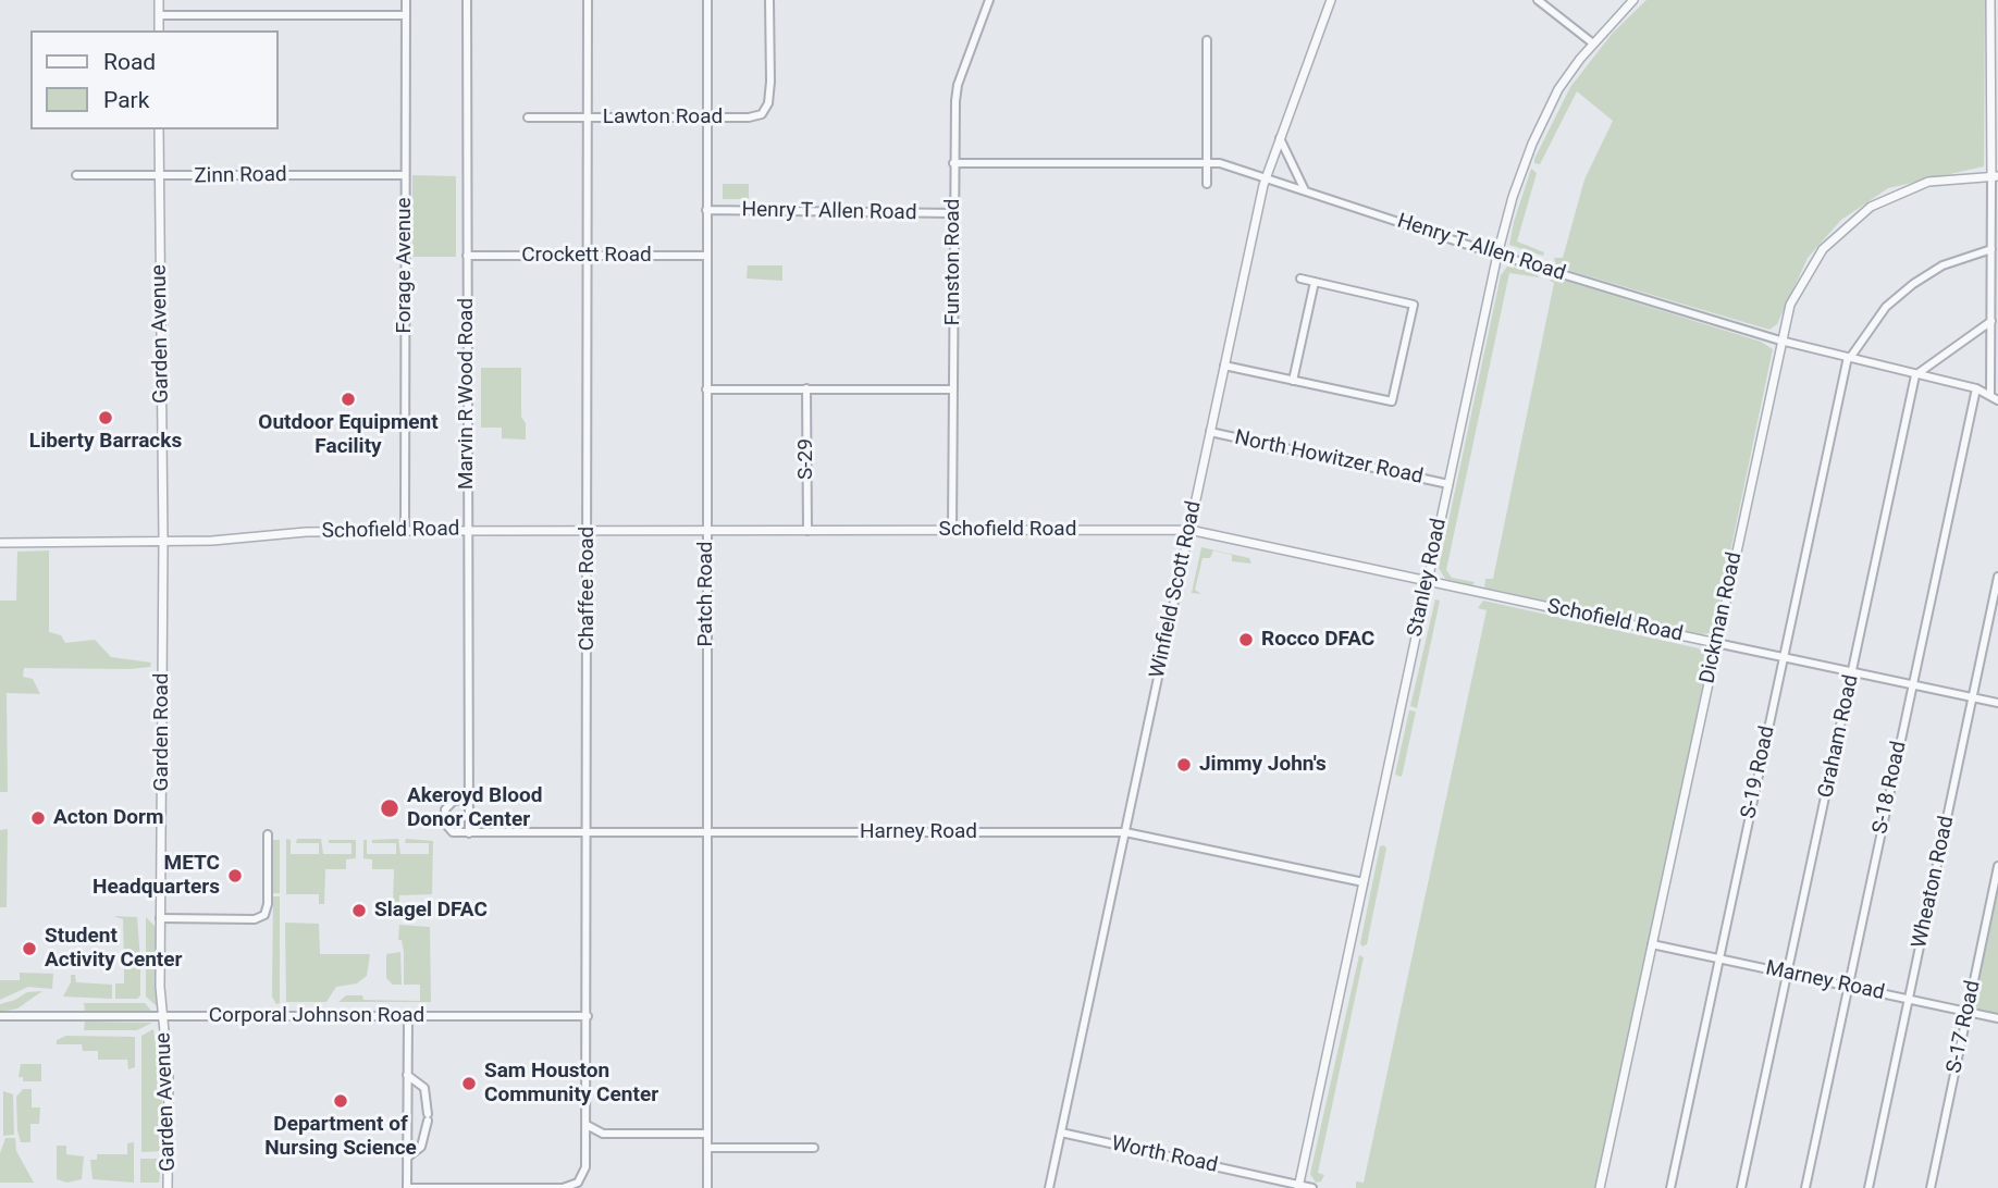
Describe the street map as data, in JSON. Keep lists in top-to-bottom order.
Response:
{
  "streets": {
    "street": [
      "Lawton Road",
      "Zinn Road",
      "Henry T Allen Road",
      "Crockett Road",
      "Funston Road",
      "Forage Avenue",
      "Garden Avenue",
      "Marvin R Wood Road",
      "North Howitzer Road",
      "S-29",
      "Schofield Road",
      "Stanley Road",
      "Chaffee Road",
      "Winfield Scott Road",
      "Patch Road",
      "Dickman Road",
      "Garden Road",
      "Graham Road",
      "S-19 Road",
      "S-18 Road",
      "Harney Road",
      "Wheaton Road",
      "Marney Road",
      "Corporal Johnson Road",
      "S-17 Road",
      "Worth Road"
    ]
  },
  "crossings": [
    ["Lawton Road", "Chaffee Road"],
    ["Lawton Road", "Patch Road"],
    ["Zinn Road", "Forage Avenue"],
    ["Zinn Road", "Garden Avenue"],
    ["Henry T Allen Road", "Funston Road"],
    ["Henry T Allen Road", "Stanley Road"],
    ["Henry T Allen Road", "Winfield Scott Road"],
    ["Henry T Allen Road", "Patch Road"],
    ["Henry T Allen Road", "Dickman Road"],
    ["Henry T Allen Road", "Graham Road"],
    ["Henry T Allen Road", "S-19 Road"],
    ["Henry T Allen Road", "S-18 Road"],
    ["Crockett Road", "Marvin R Wood Road"],
    ["Crockett Road", "Chaffee Road"],
    ["Crockett Road", "Patch Road"],
    ["Funston Road", "Schofield Road"],
    ["Forage Avenue", "Schofield Road"],
    ["Garden Avenue", "Schofield Road"],
    ["Garden Avenue", "Garden Road"],
    ["Garden Avenue", "Corporal Johnson Road"],
    ["Marvin R Wood Road", "Schofield Road"],
    ["Marvin R Wood Road", "Harney Road"],
    ["North Howitzer Road", "Stanley Road"],
    ["North Howitzer Road", "Winfield Scott Road"],
    ["S-29", "Schofield Road"],
    ["Schofield Road", "Stanley Road"],
    ["Schofield Road", "Chaffee Road"],
    ["Schofield Road", "Winfield Scott Road"],
    ["Schofield Road", "Patch Road"],
    ["Schofield Road", "Dickman Road"],
    ["Schofield Road", "Garden Road"],
    ["Schofield Road", "Graham Road"],
    ["Schofield Road", "S-19 Road"],
    ["Schofield Road", "S-18 Road"],
    ["Schofield Road", "Wheaton Road"],
    ["Stanley Road", "Harney Road"],
    ["Stanley Road", "Worth Road"],
    ["Chaffee Road", "Harney Road"],
    ["Chaffee Road", "Corporal Johnson Road"],
    ["Winfield Scott Road", "Harney Road"],
    ["Winfield Scott Road", "Worth Road"],
    ["Patch Road", "Harney Road"],
    ["Dickman Road", "Marney Road"],
    ["Garden Road", "Corporal Johnson Road"],
    ["Graham Road", "Marney Road"],
    ["S-19 Road", "Marney Road"],
    ["S-18 Road", "Marney Road"],
    ["Wheaton Road", "Marney Road"],
    ["Marney Road", "S-17 Road"]
  ],
  "places": [
    "Outdoor Equipment Facility",
    "Liberty Barracks",
    "Rocco DFAC",
    "Jimmy John's",
    "Akeroyd Blood Donor Center",
    "Acton Dorm",
    "METC Headquarters",
    "Slagel DFAC",
    "Student Activity Center",
    "Sam Houston Community Center",
    "Department of Nursing Science"
  ],
  "legend": ["Road", "Park"]
}
